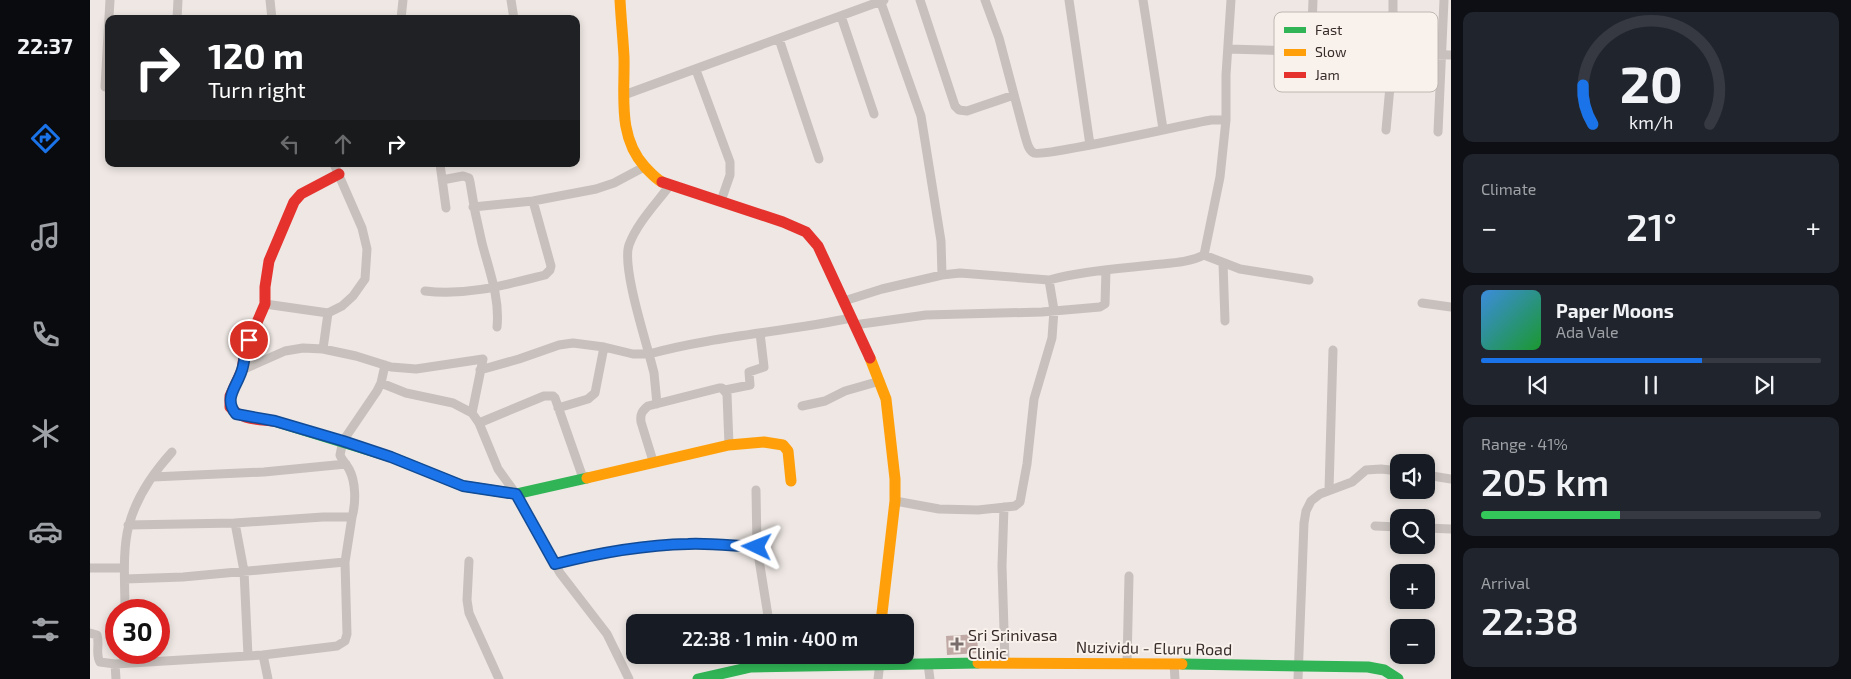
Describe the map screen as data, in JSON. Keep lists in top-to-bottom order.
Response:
{
  "streets": {
    "street": ["Nuzividu - Eluru Road"]
  },
  "places": {
    "health": ["Sri Srinivasa Clinic"]
  },
  "legend": ["Fast", "Slow", "Jam"],
  "page": {
    "tabs": "22:37",
    "turn": ["120 m", "Turn right"],
    "tile": [
      "Climate",
      ["Range · 41%", "205 km"],
      ["Arrival", "22:38"]
    ],
    "heat": ["−", "21°", "+"],
    "song": ["Paper Moons", "Ada Vale"],
    "map_buttons": ["+", "−"],
    "limit": "30",
    "trip": "22:38 · 1 min · 400 m",
    "gauge": ["20", "km/h"]
  }
}
